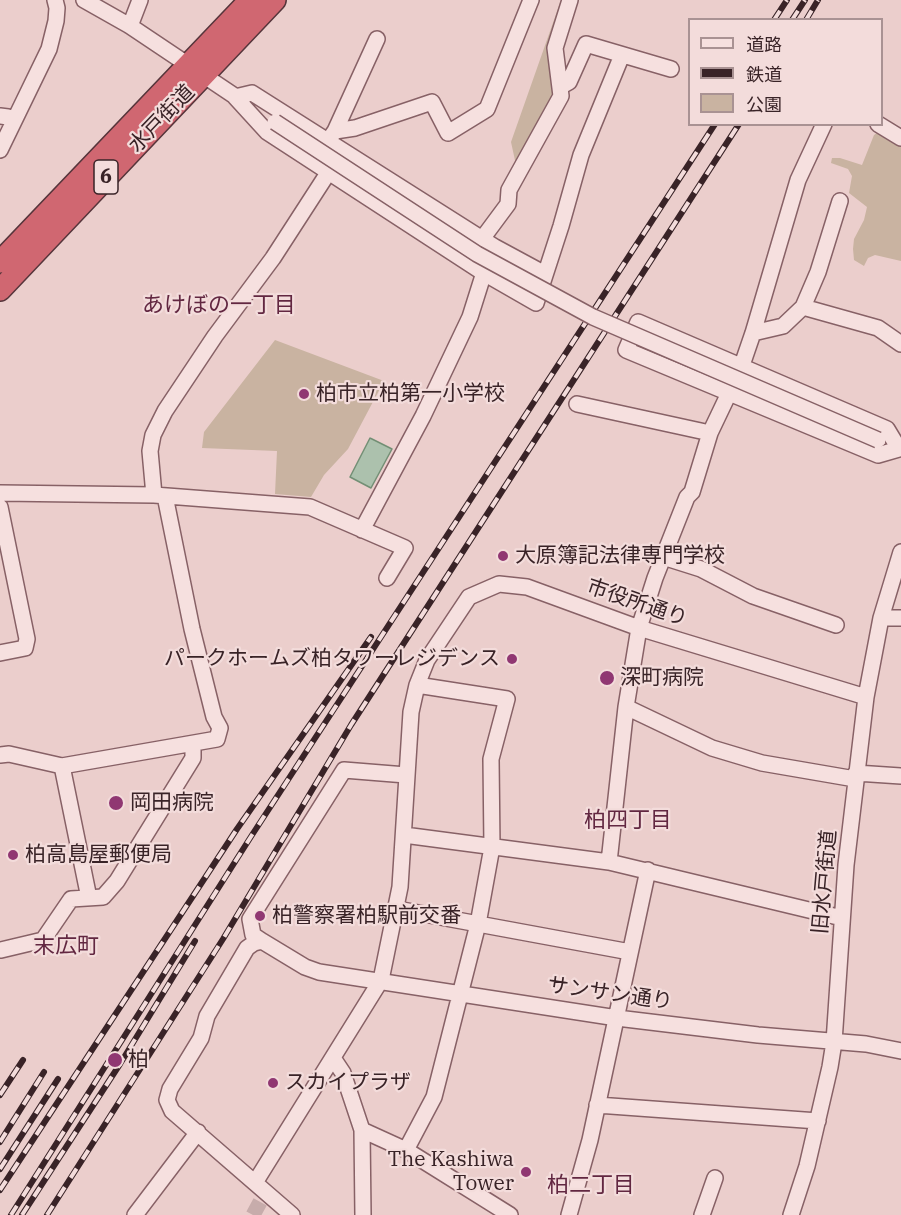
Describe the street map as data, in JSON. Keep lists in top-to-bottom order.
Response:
{
  "streets": {
    "highway": ["水戸街道", "6"],
    "street": ["市役所通り", "旧水戸街道", "サンサン通り"]
  },
  "crossings": [
    ["市役所通り", "旧水戸街道"],
    ["市役所通り", "サンサン通り"],
    ["旧水戸街道", "サンサン通り"]
  ],
  "districts": [
    "あけぼの一丁目",
    "柏四丁目",
    "末広町",
    "柏二丁目"
  ],
  "places": [
    "柏市立柏第一小学校",
    "大原簿記法律専門学校",
    "パークホームズ柏タワーレジデンス",
    "深町病院",
    "岡田病院",
    "柏高島屋郵便局",
    "柏警察署柏駅前交番",
    "柏",
    "スカイプラザ",
    "The Kashiwa Tower"
  ],
  "legend": ["道路", "鉄道", "公園"]
}
